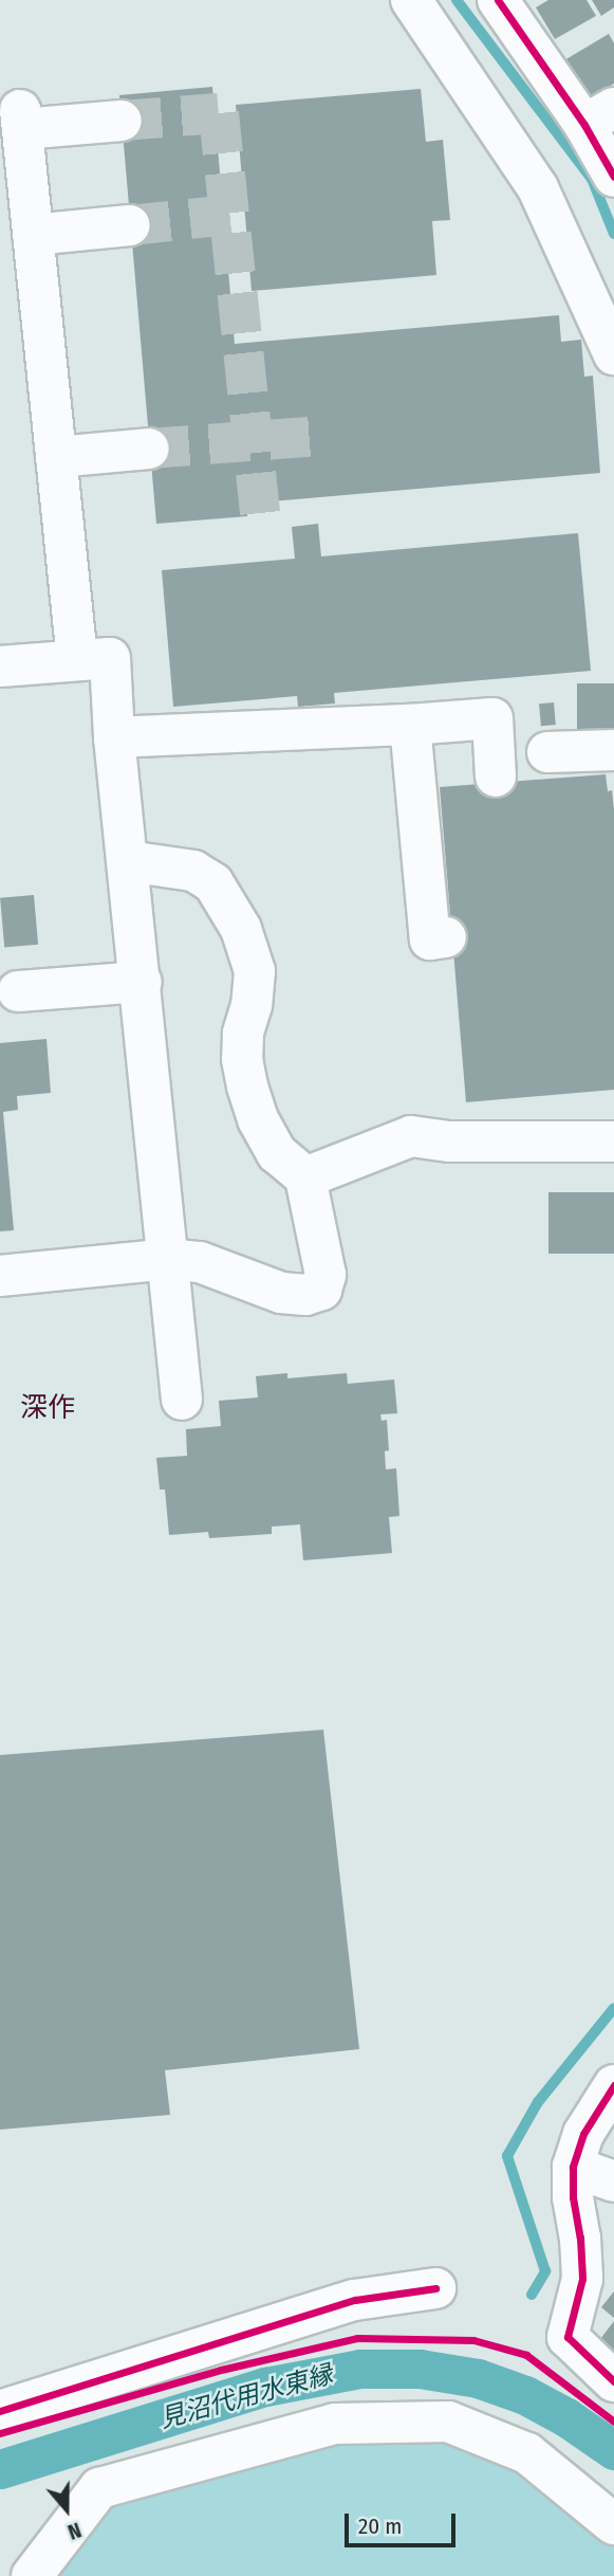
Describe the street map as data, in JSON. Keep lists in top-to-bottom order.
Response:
{
  "districts": ["深作"],
  "water": ["見沼代用水東縁"],
  "scale_bar": "20 m",
  "north": "bottom"
}
